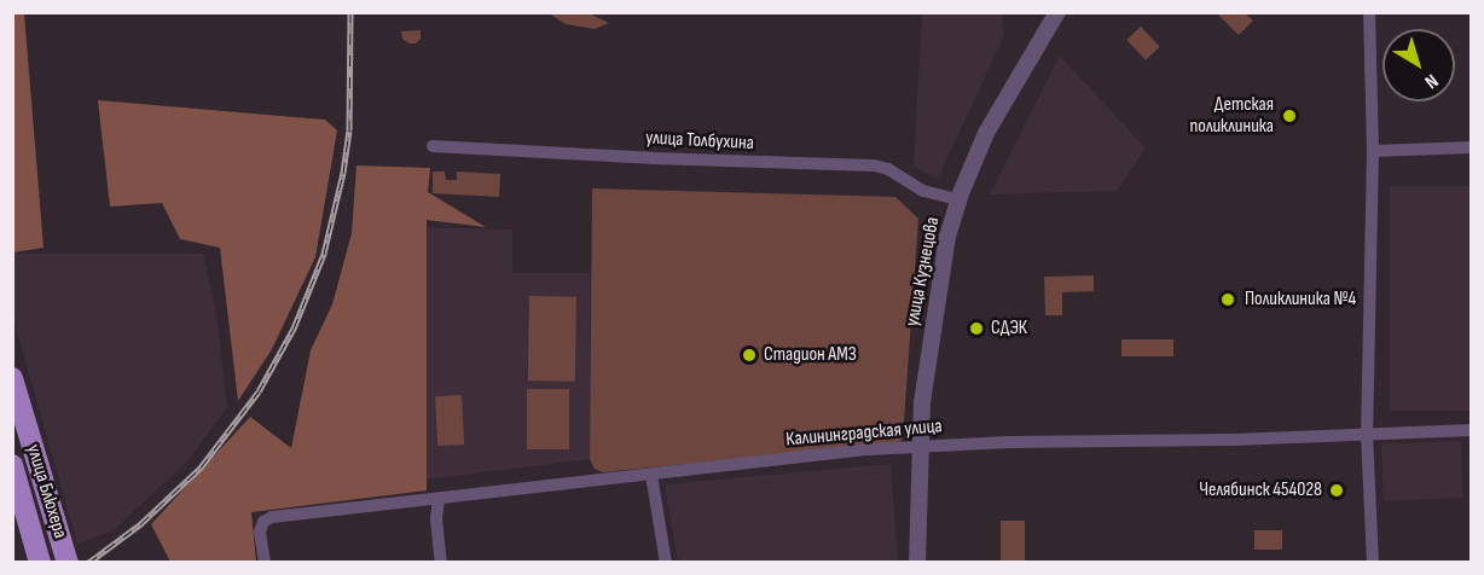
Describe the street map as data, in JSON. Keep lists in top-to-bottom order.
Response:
{
  "streets": {
    "main road": ["улица Блюхера"],
    "street": ["улица Толбухина", "улица Кузнецова", "Калининградская улица"]
  },
  "crossings": [
    ["улица Толбухина", "улица Кузнецова"],
    ["улица Кузнецова", "Калининградская улица"]
  ],
  "places": [
    "Детская поликлиника",
    "Поликлиника №4",
    "СДЭК",
    "Стадион АМЗ",
    "Челябинск 454028"
  ],
  "north": "bottom right"
}
